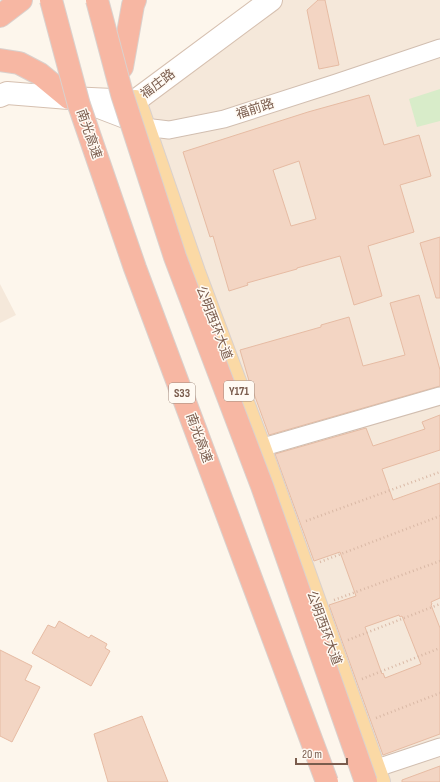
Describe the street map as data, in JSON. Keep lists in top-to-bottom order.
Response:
{
  "streets": {
    "highway": ["南光高速", "S33"],
    "main road": ["公明西环大道", "Y171"],
    "street": ["福庄路", "福前路"]
  },
  "crossings": [
    ["福庄路", "福前路"],
    ["福庄路", "公明西环大道"],
    ["福前路", "公明西环大道"]
  ],
  "scale_bar": "20 m"
}
